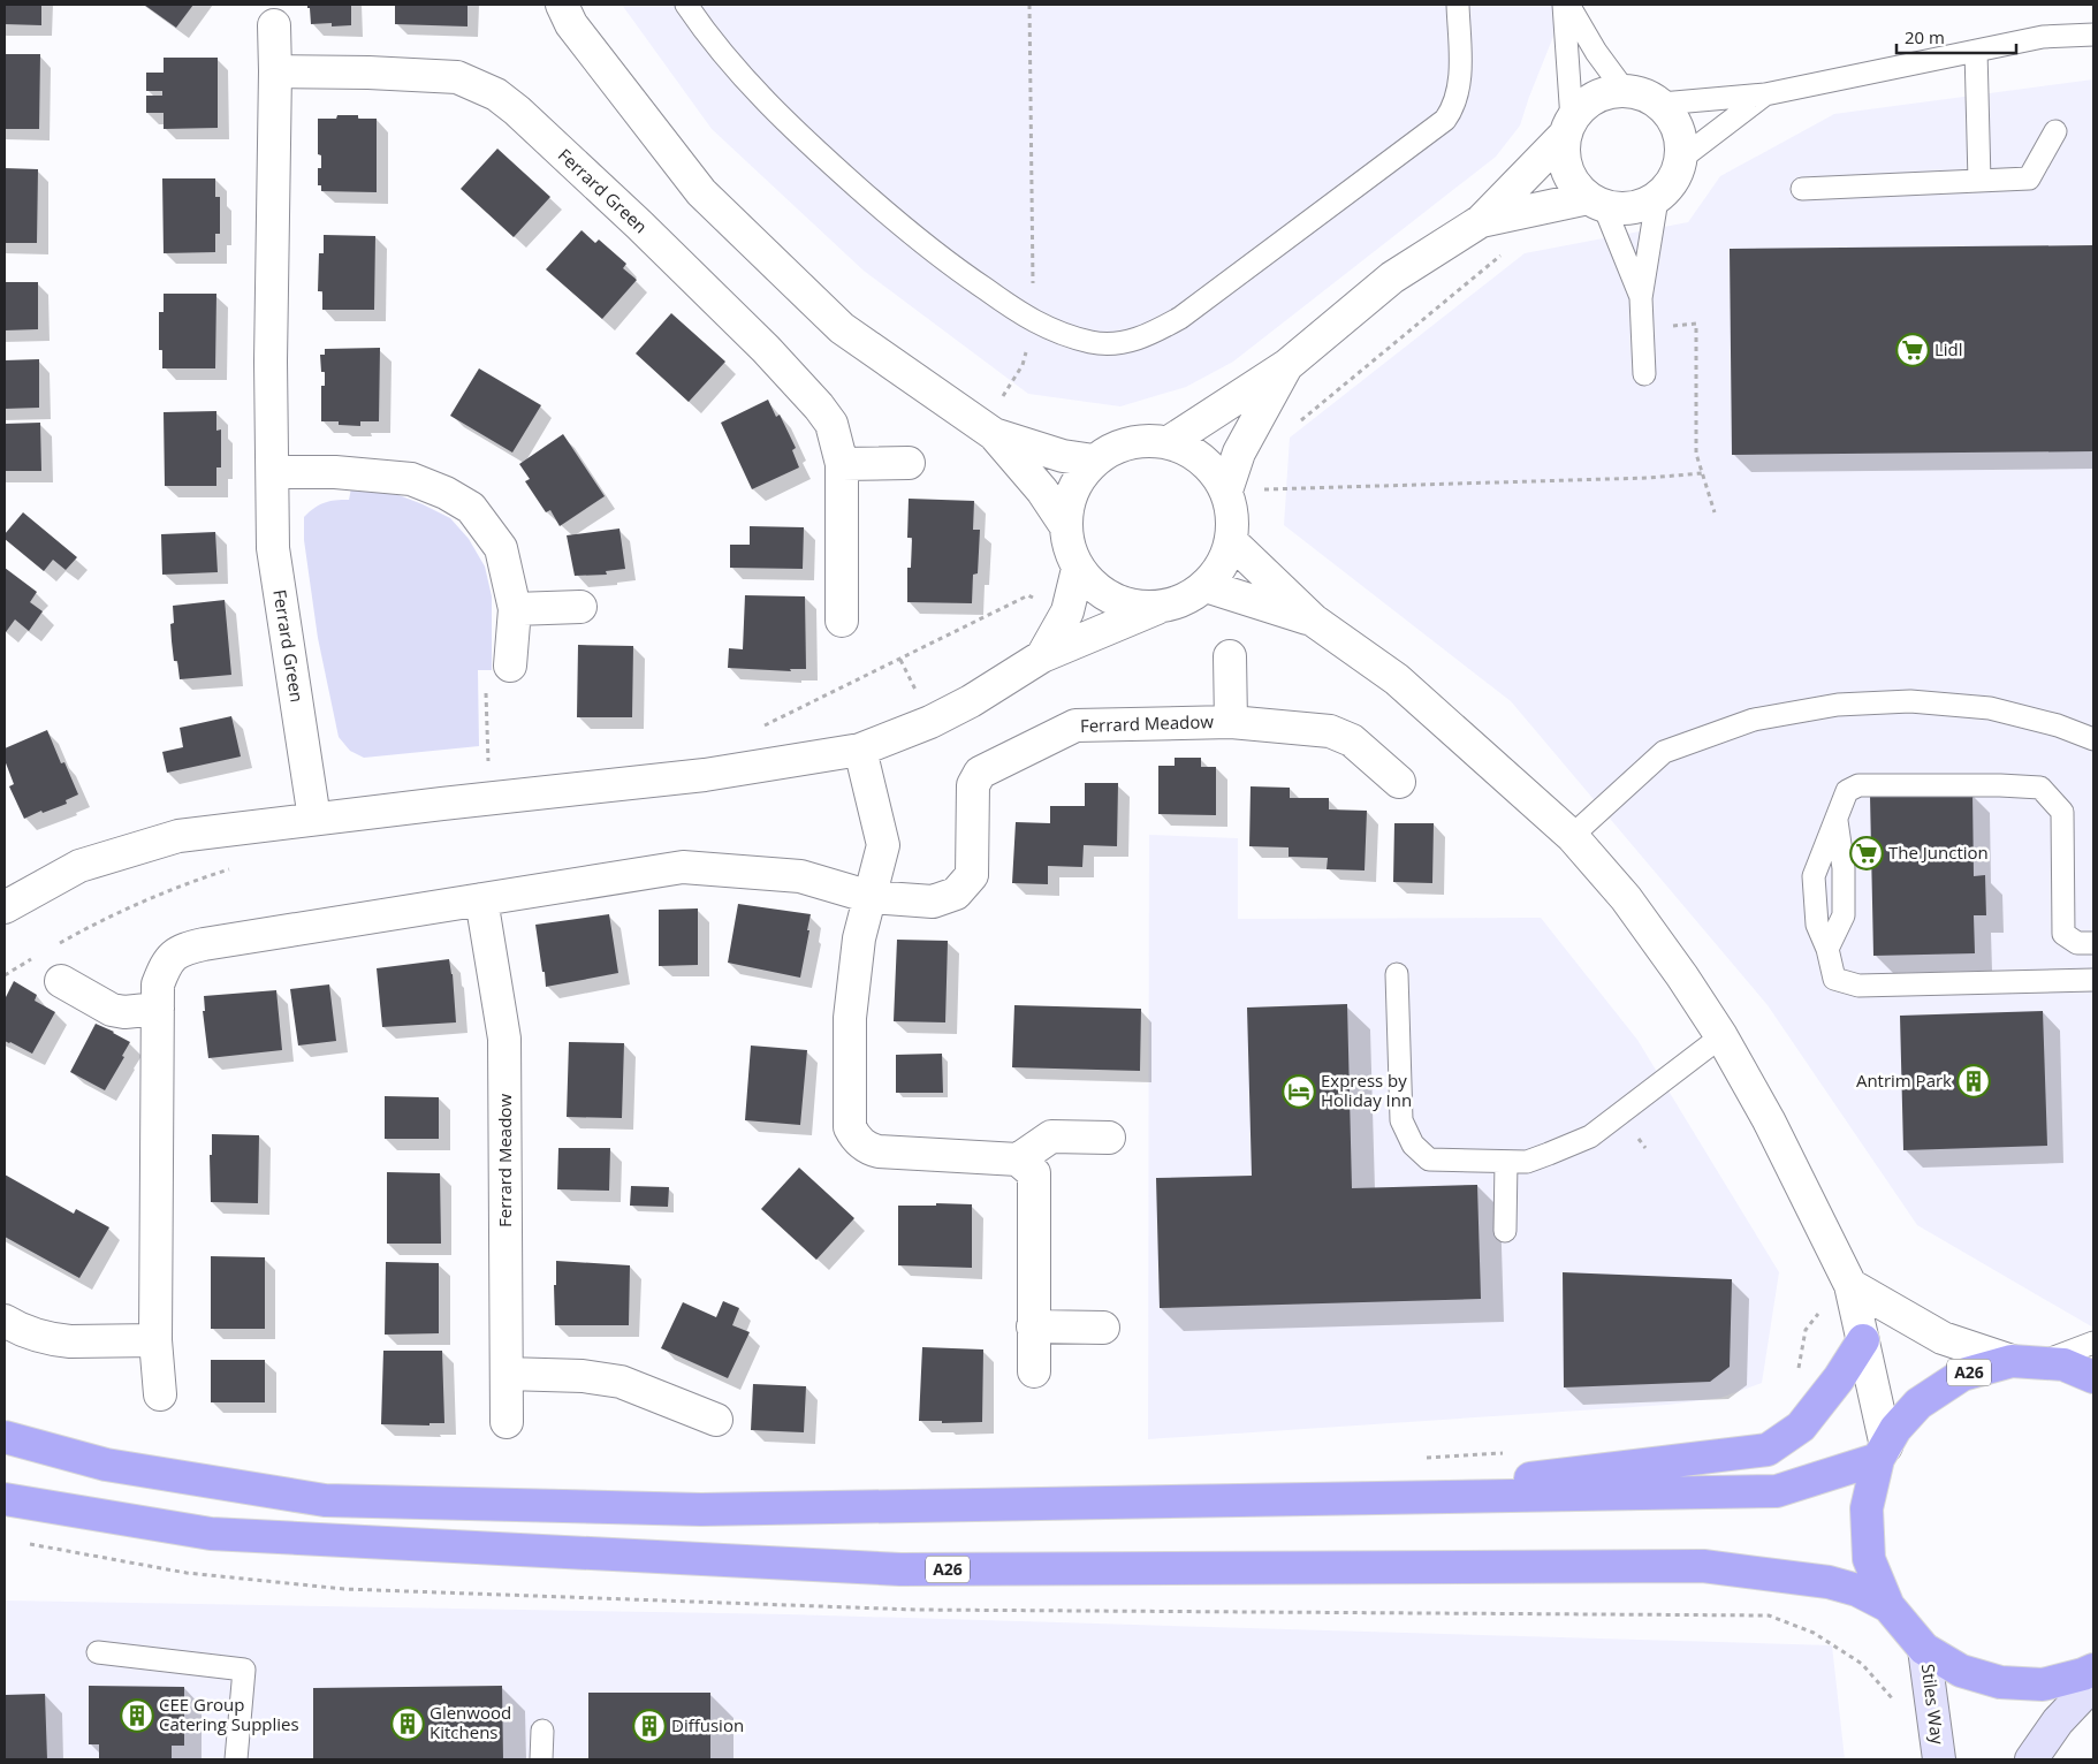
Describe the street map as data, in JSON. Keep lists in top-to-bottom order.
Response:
{
  "streets": {
    "highway": ["A26"],
    "main road": ["Stiles Way"],
    "street": ["Ferrard Green", "Ferrard Meadow"]
  },
  "crossings": [
    ["A26", "Stiles Way"]
  ],
  "places": {
    "supermarket": ["Lidl", "The Junction"],
    "building": [
      "Antrim Park",
      "CEE Group Catering Supplies",
      "Glenwood Kitchens",
      "Diffusion"
    ],
    "hotel": ["Express by Holiday Inn"]
  },
  "scale_bar": "20 m"
}
